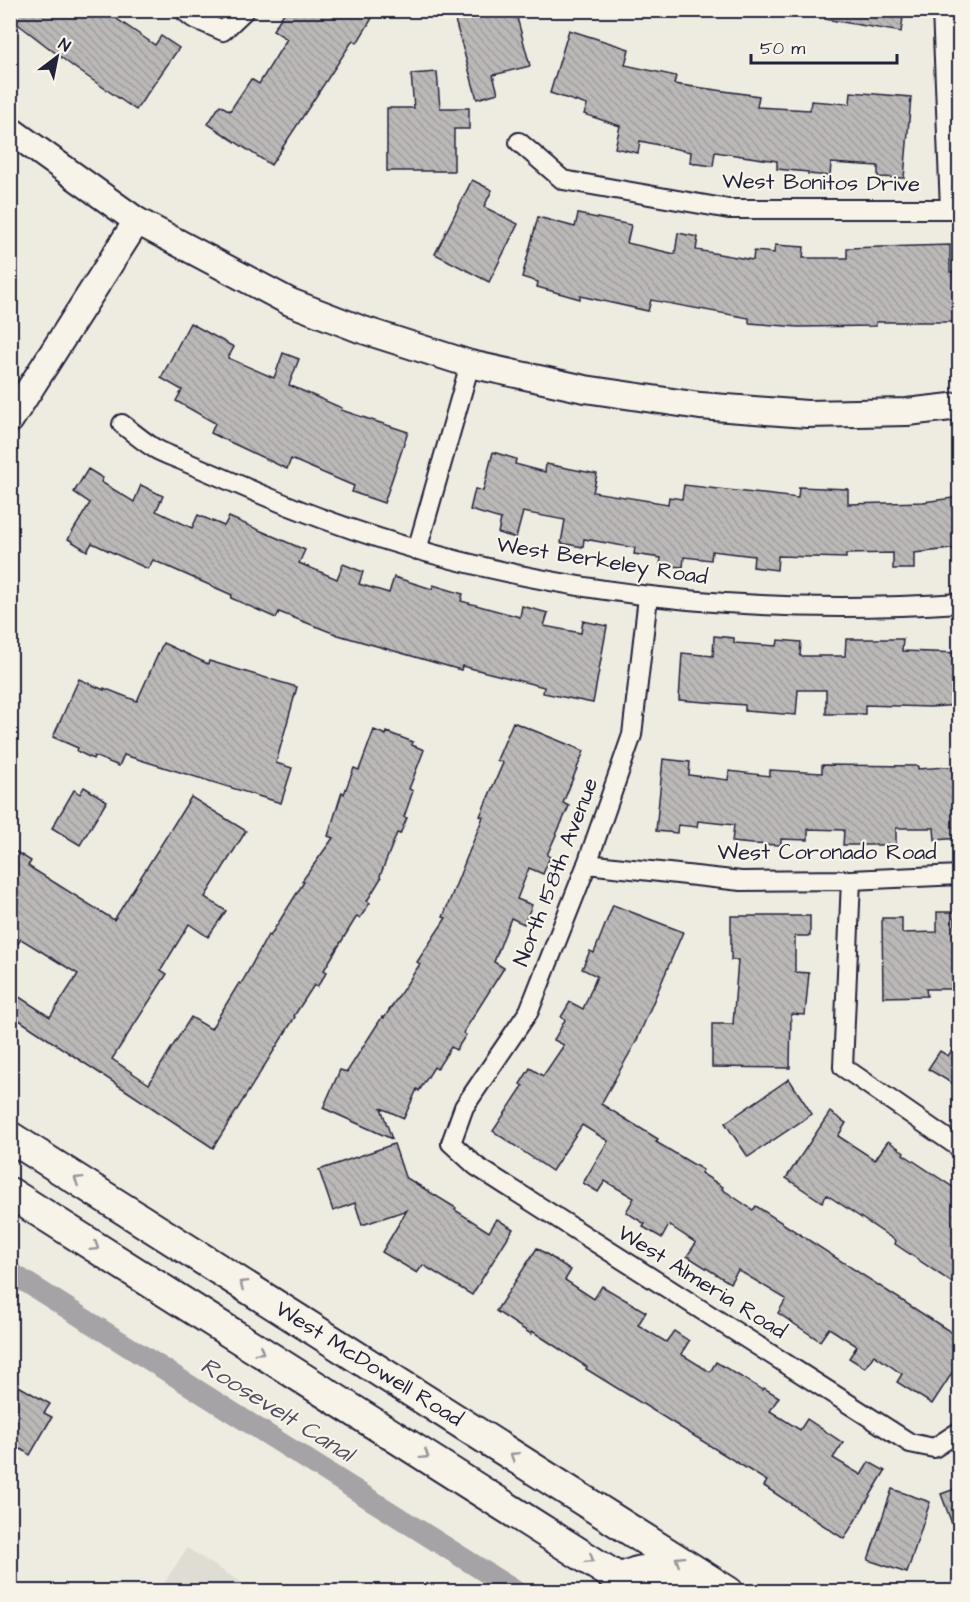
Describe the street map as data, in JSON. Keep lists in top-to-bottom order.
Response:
{
  "streets": {
    "main road": ["West McDowell Road"],
    "street": [
      "West Bonitos Drive",
      "West Berkeley Road",
      "West Coronado Road",
      "North 158th Avenue",
      "West Almeria Road"
    ]
  },
  "crossings": [
    ["West Berkeley Road", "North 158th Avenue"],
    ["West Coronado Road", "North 158th Avenue"],
    ["North 158th Avenue", "West Almeria Road"]
  ],
  "water": ["Roosevelt Canal"],
  "scale_bar": "50 m",
  "north": "top right"
}
